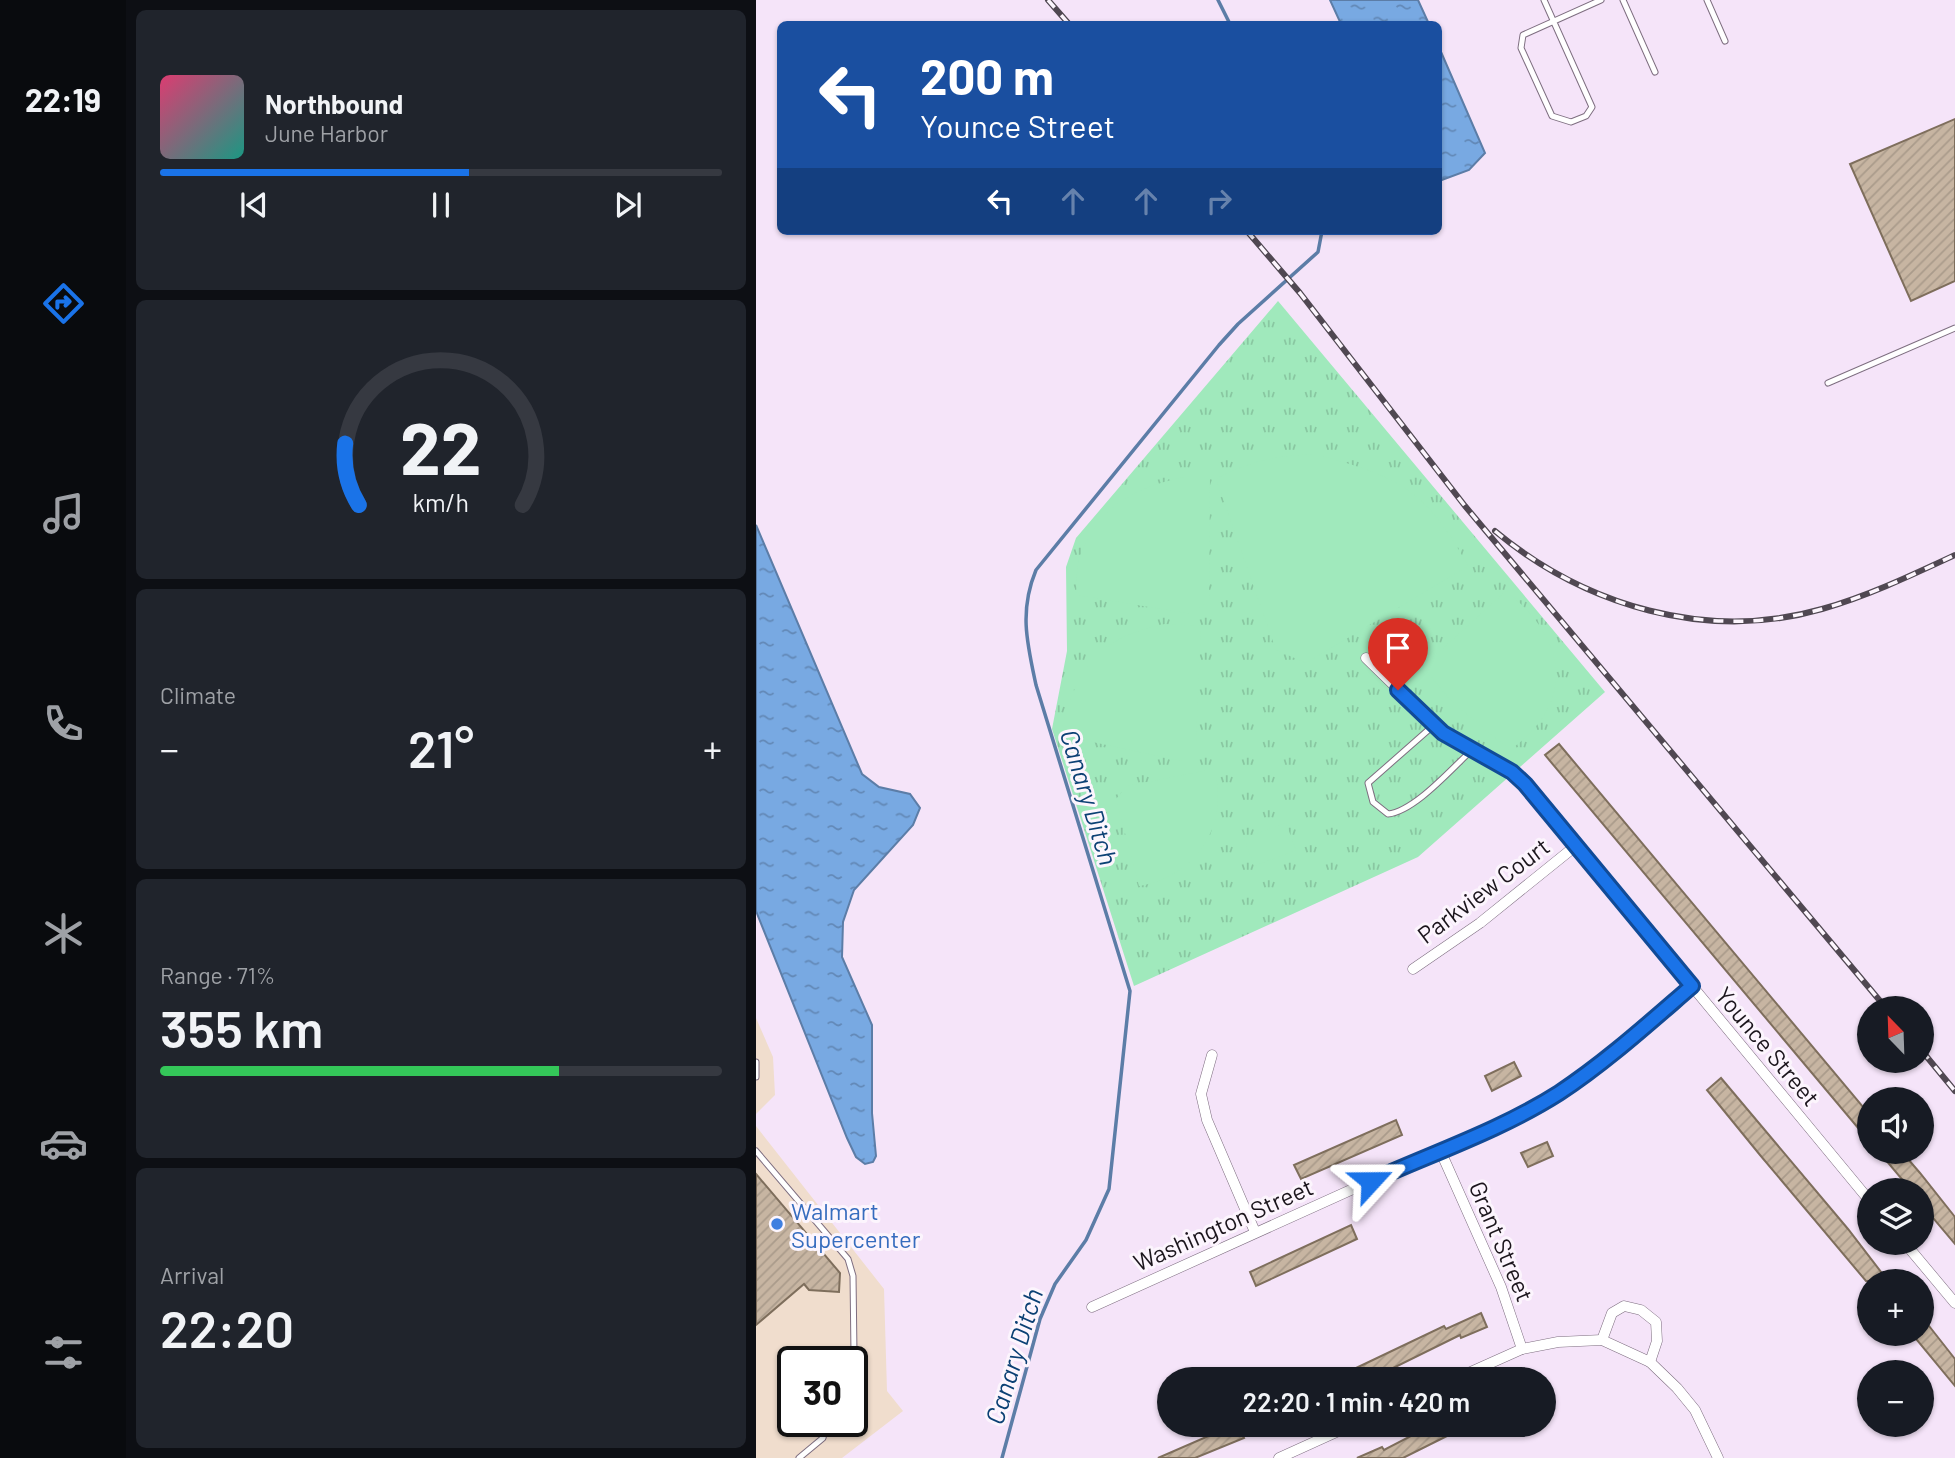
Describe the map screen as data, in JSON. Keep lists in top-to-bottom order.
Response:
{
  "streets": {
    "street": [
      "Parkview Court",
      "Younce Street",
      "Washington Street",
      "Grant Street"
    ]
  },
  "crossings": [
    ["Parkview Court", "Younce Street"],
    ["Younce Street", "Washington Street"],
    ["Washington Street", "Grant Street"]
  ],
  "water": ["Canary Ditch"],
  "places": ["Walmart Supercenter"],
  "north": "top left",
  "page": {
    "tabs": "22:19",
    "turn": ["200 m", "Younce Street"],
    "song": ["Northbound", "June Harbor"],
    "tile": [
      "Climate",
      ["Range · 71%", "355 km"],
      ["Arrival", "22:20"]
    ],
    "heat": ["−", "21°", "+"],
    "map_buttons": ["+", "−"],
    "limit": "30",
    "trip": "22:20 · 1 min · 420 m",
    "gauge": ["22", "km/h"]
  }
}
